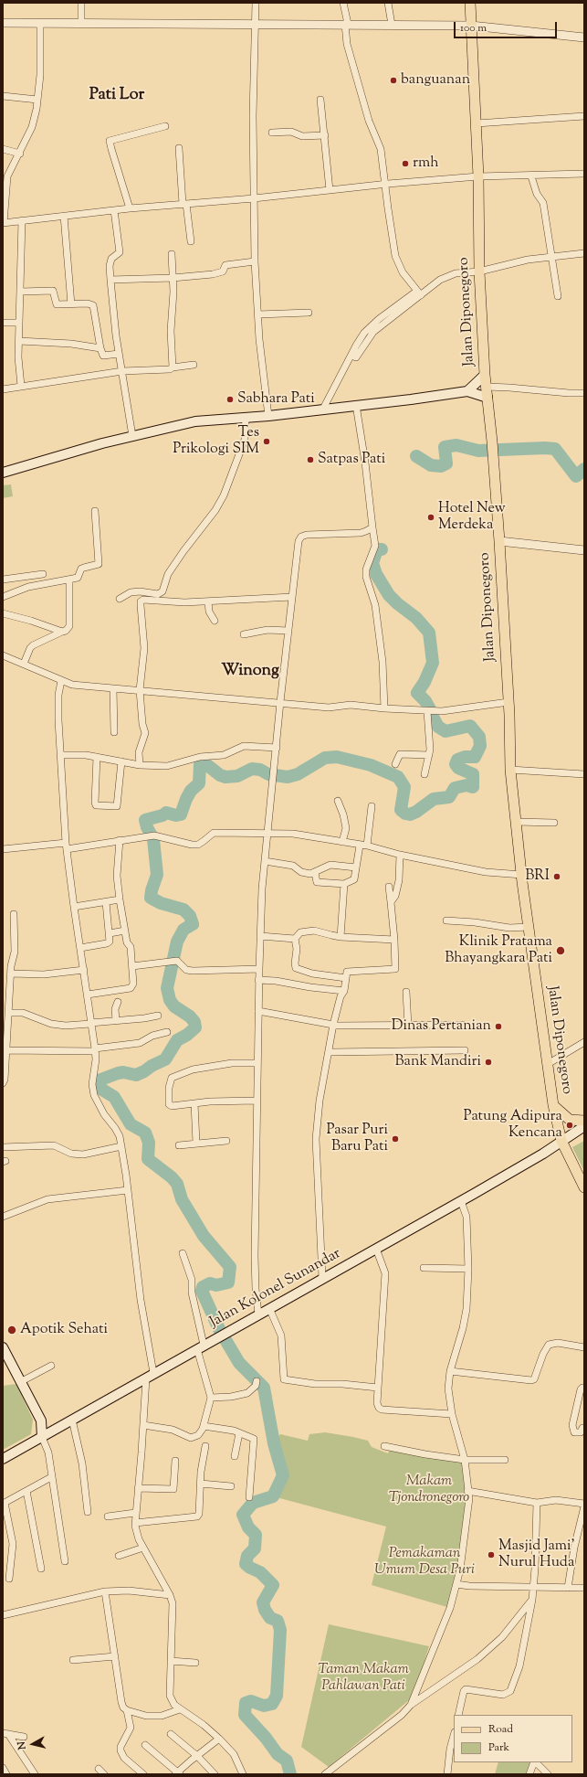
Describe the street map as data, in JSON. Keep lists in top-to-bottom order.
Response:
{
  "streets": {
    "main road": ["Jalan Diponegoro", "Jalan Kolonel Sunandar"]
  },
  "crossings": [
    ["Jalan Diponegoro", "Jalan Kolonel Sunandar"]
  ],
  "districts": ["Pati Lor", "Winong"],
  "parks": ["Makam Tjondronegoro", "Pemakaman Umum Desa Puri", "Taman Makam Pahlawan Pati"],
  "places": [
    "banguanan",
    "rmh",
    "Sabhara Pati",
    "Tes Prikologi SIM",
    "Satpas Pati",
    "Hotel New Merdeka",
    "BRI",
    "Klinik Pratama Bhayangkara Pati",
    "Dinas Pertanian",
    "Bank Mandiri",
    "Patung Adipura Kencana",
    "Pasar Puri Baru Pati",
    "Apotik Sehati",
    "Masjid Jami' Nurul Huda"
  ],
  "legend": ["Road", "Park"],
  "scale_bar": "100 m",
  "north": "left"
}
